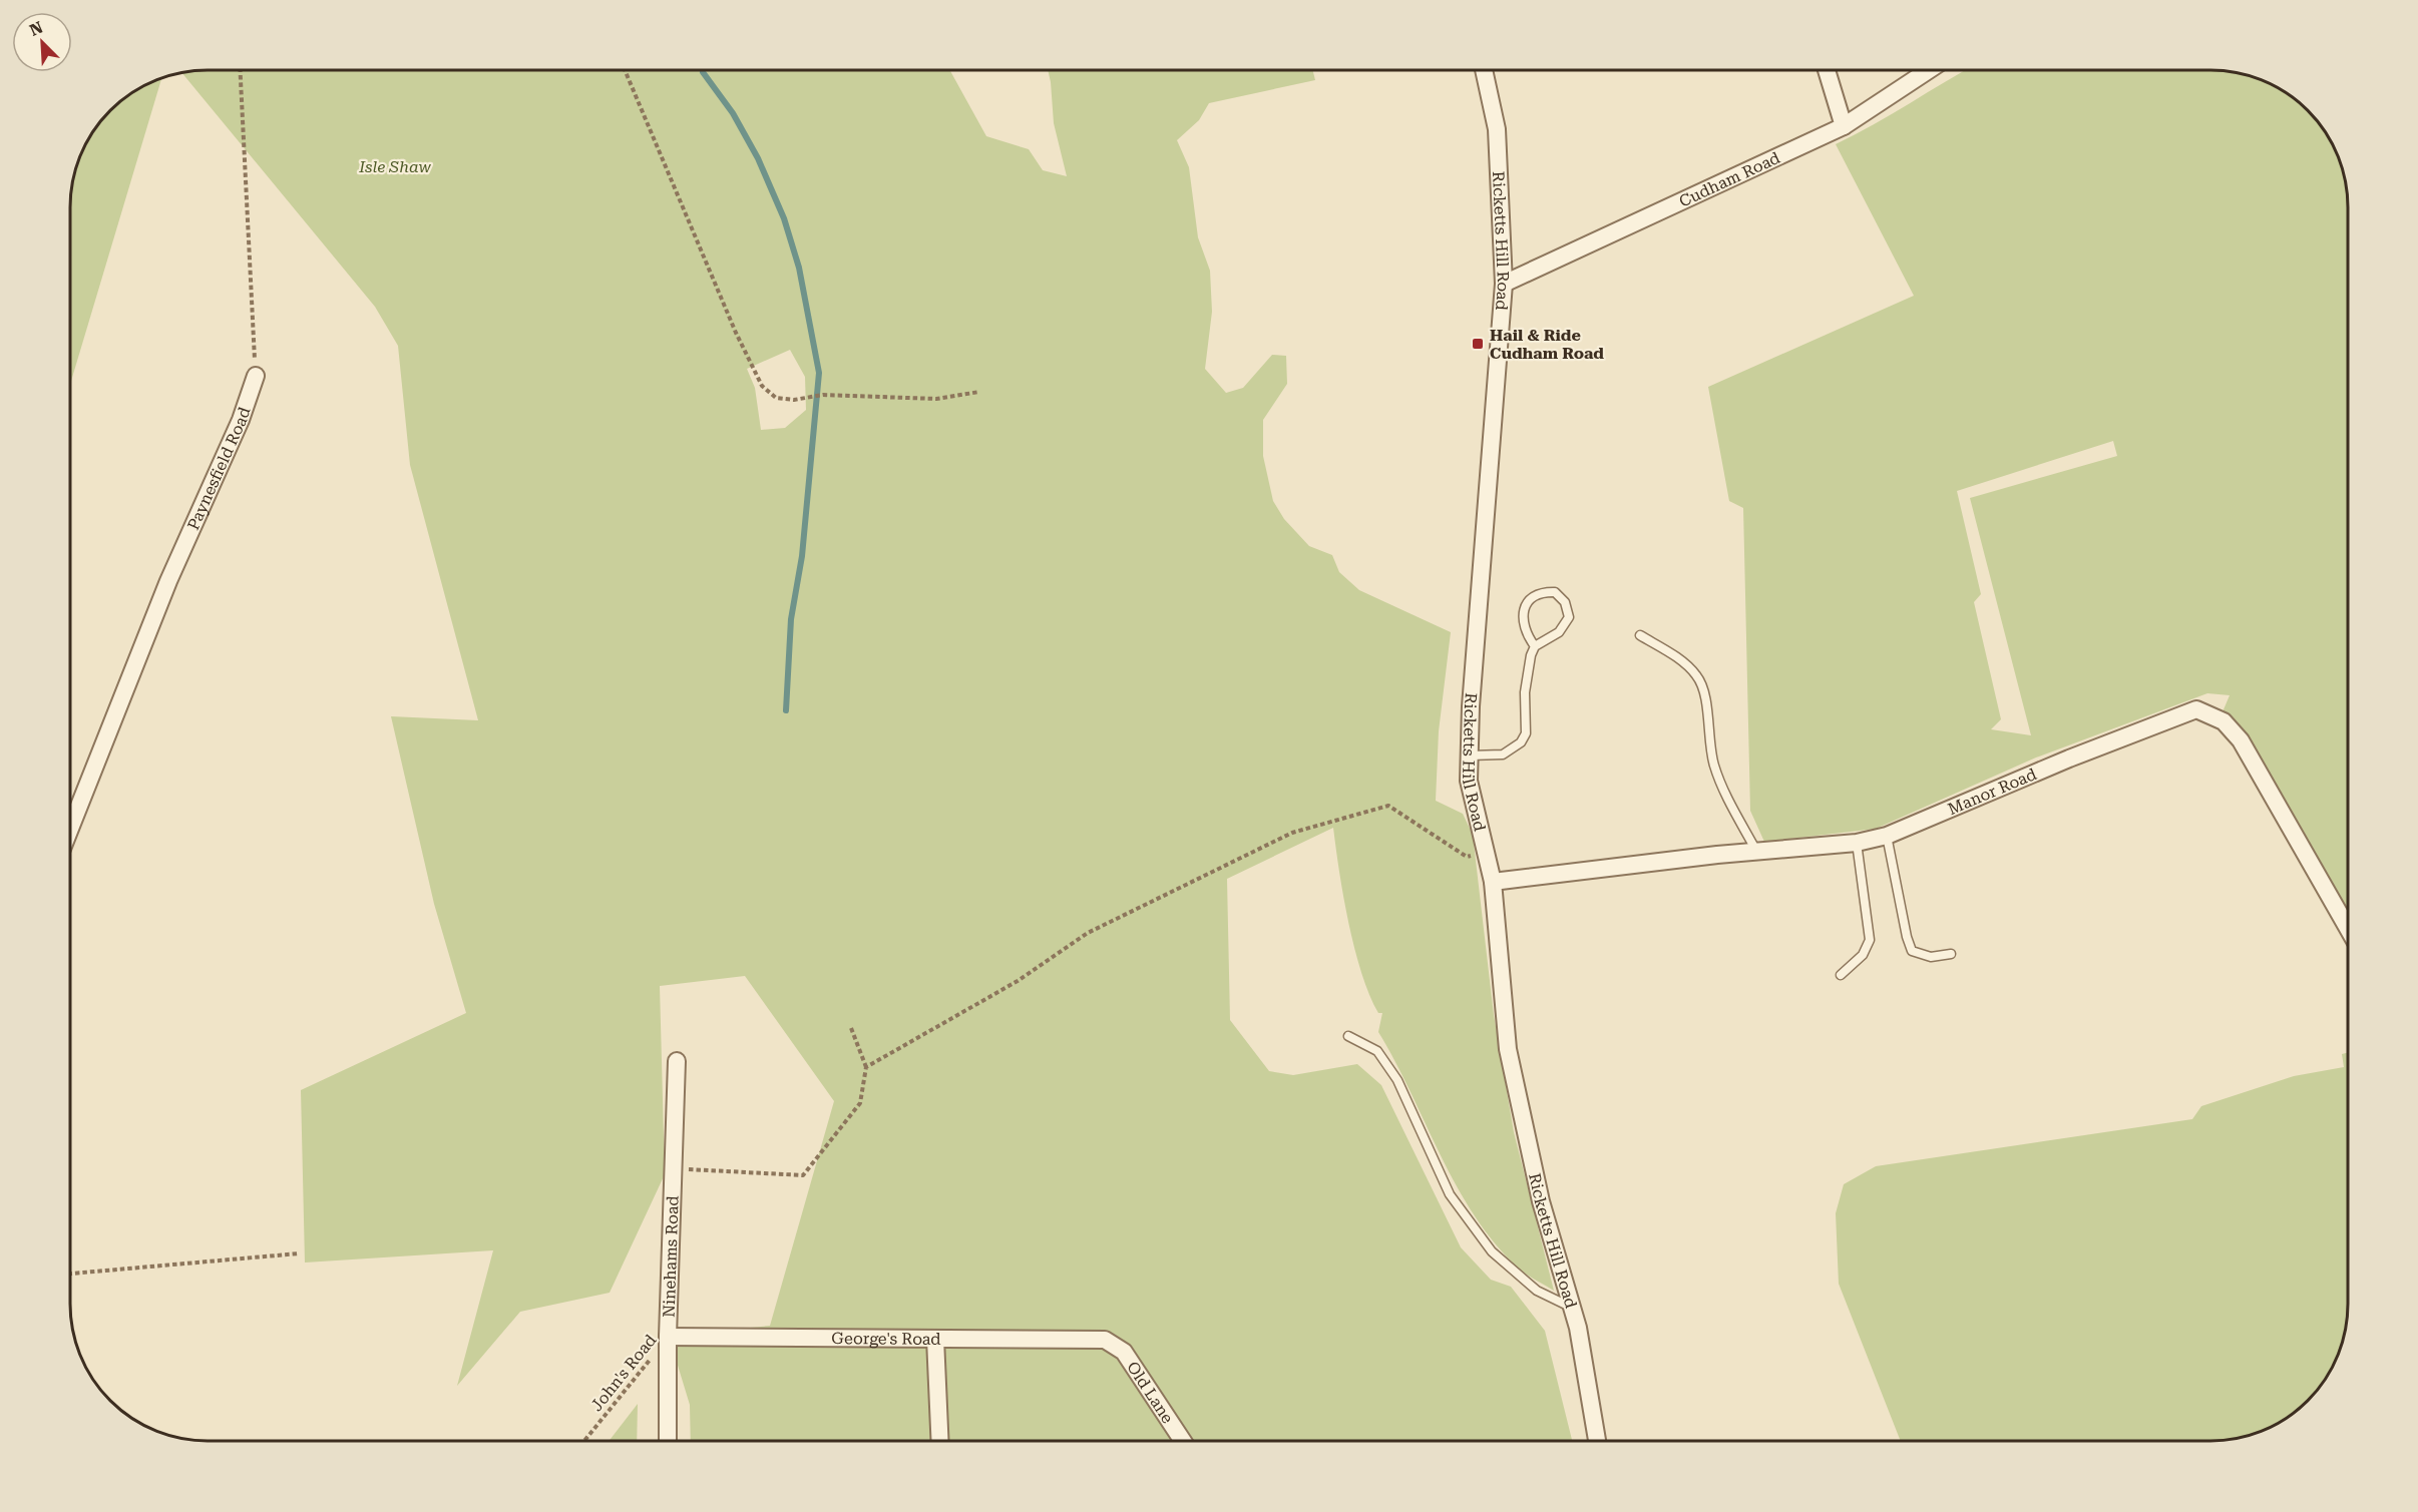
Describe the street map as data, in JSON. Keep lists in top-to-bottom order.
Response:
{
  "streets": {
    "street": [
      "Cudham Road",
      "Ricketts Hill Road",
      "Paynesfield Road",
      "Manor Road",
      "Ninehams Road",
      "George's Road",
      "Old Lane"
    ],
    "path": ["John's Road"]
  },
  "crossings": [
    ["Cudham Road", "Ricketts Hill Road"],
    ["Ricketts Hill Road", "Manor Road"],
    ["Ninehams Road", "George's Road"],
    ["Ninehams Road", "John's Road"],
    ["George's Road", "John's Road"],
    ["George's Road", "Old Lane"]
  ],
  "parks": ["Isle Shaw"],
  "places": {
    "transit": ["Hail & Ride Cudham Road"]
  },
  "north": "top left"
}
